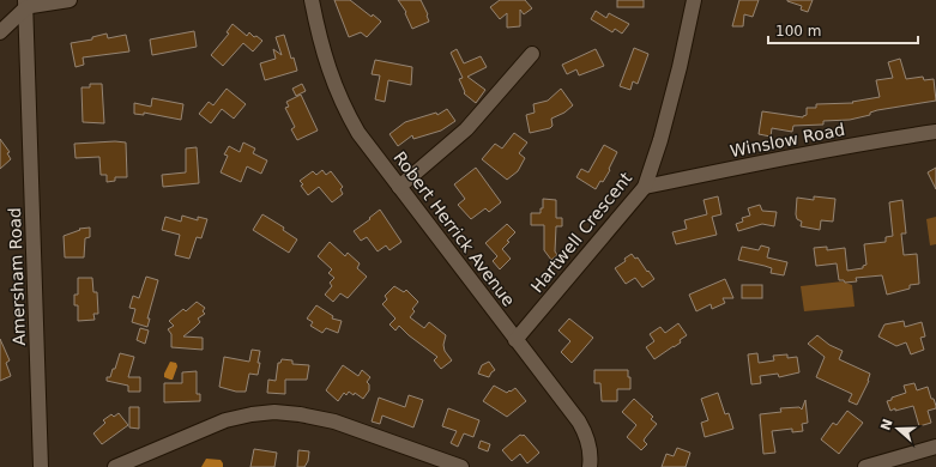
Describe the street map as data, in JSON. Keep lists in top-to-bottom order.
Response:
{
  "streets": {
    "street": [
      "Winslow Road",
      "Robert Herrick Avenue",
      "Hartwell Crescent",
      "Amersham Road"
    ]
  },
  "crossings": [
    ["Winslow Road", "Hartwell Crescent"],
    ["Robert Herrick Avenue", "Hartwell Crescent"]
  ],
  "scale_bar": "100 m",
  "north": "left"
}
